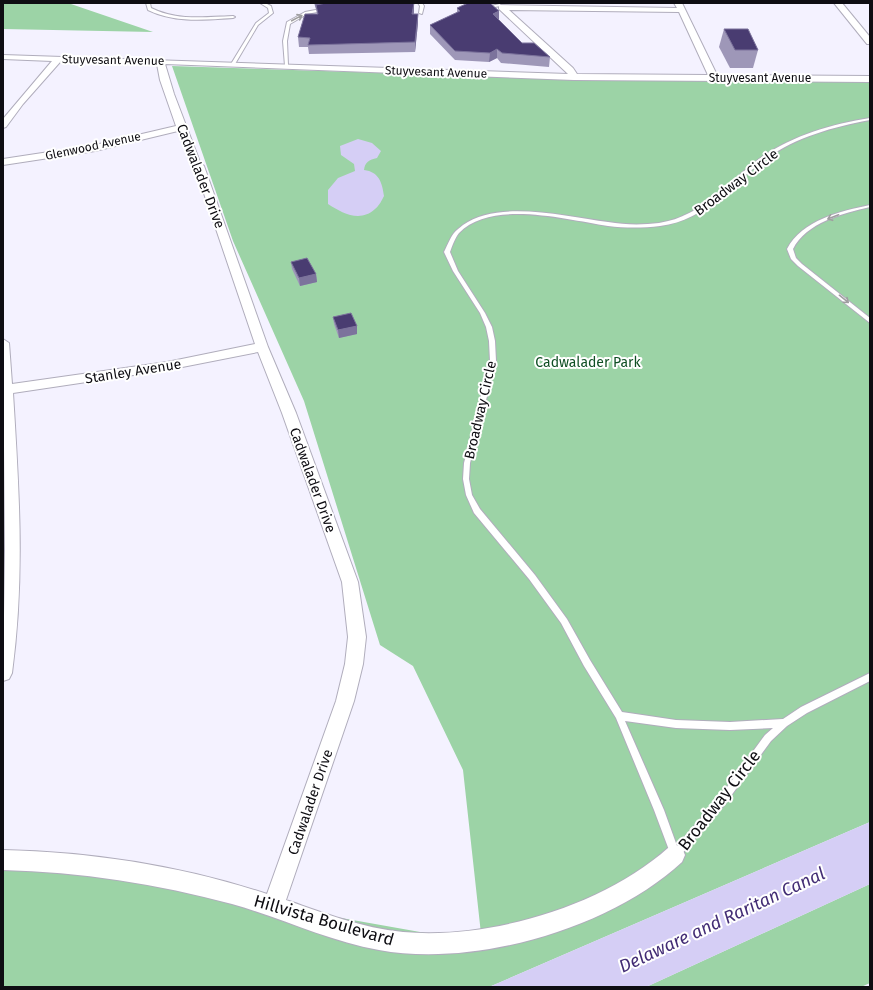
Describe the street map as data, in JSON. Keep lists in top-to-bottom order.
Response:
{
  "streets": {
    "street": [
      "Stuyvesant Avenue",
      "Glenwood Avenue",
      "Cadwalader Drive",
      "Stanley Avenue",
      "Hillvista Boulevard"
    ],
    "lane": ["Broadway Circle"]
  },
  "crossings": [
    ["Stuyvesant Avenue", "Cadwalader Drive"],
    ["Glenwood Avenue", "Cadwalader Drive"],
    ["Cadwalader Drive", "Stanley Avenue"],
    ["Cadwalader Drive", "Hillvista Boulevard"],
    ["Broadway Circle", "Hillvista Boulevard"]
  ],
  "water": ["Delaware and Raritan Canal"],
  "parks": ["Cadwalader Park"]
}
